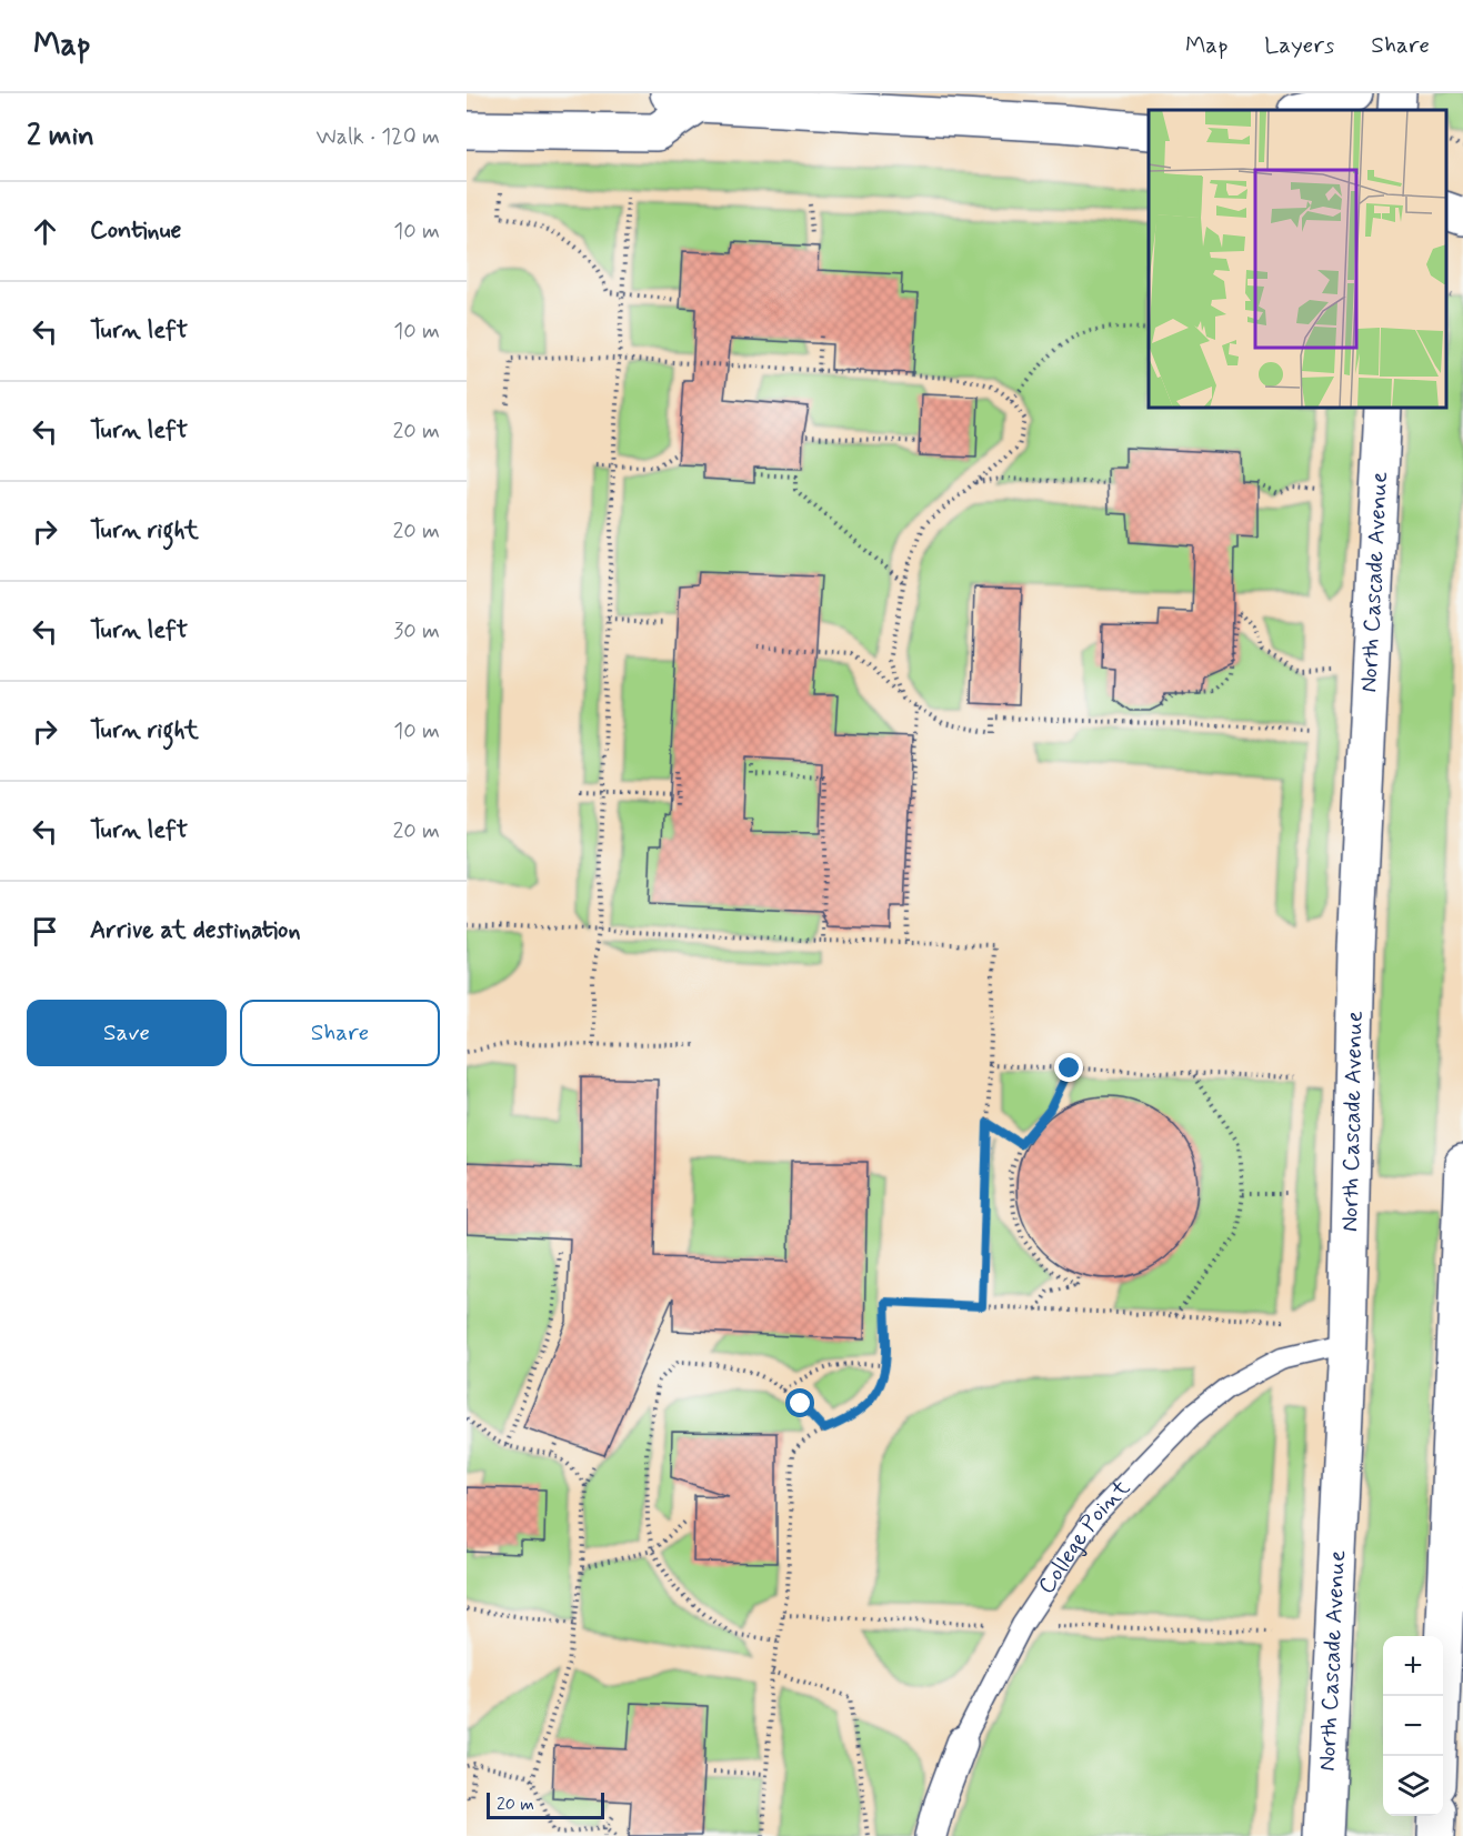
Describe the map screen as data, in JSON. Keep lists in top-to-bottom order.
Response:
{
  "streets": {
    "main road": ["North Cascade Avenue"],
    "street": ["College Point"]
  },
  "crossings": [
    ["North Cascade Avenue", "College Point"]
  ],
  "scale_bar": "20 m",
  "page": {
    "header": "Map",
    "nav": ["Map", "Layers", "Share"],
    "heading": ["2 min", "Walk · 120 m"],
    "list": [
      ["Continue", "10 m"],
      ["Turn left", "10 m"],
      ["Turn left", "20 m"],
      ["Turn right", "20 m"],
      ["Turn left", "30 m"],
      ["Turn right", "10 m"],
      ["Turn left", "20 m"],
      "Arrive at destination"
    ],
    "buttons": ["Save", "Share"],
    "map_buttons": ["+", "−"],
    "scale": "20 m"
  }
}
